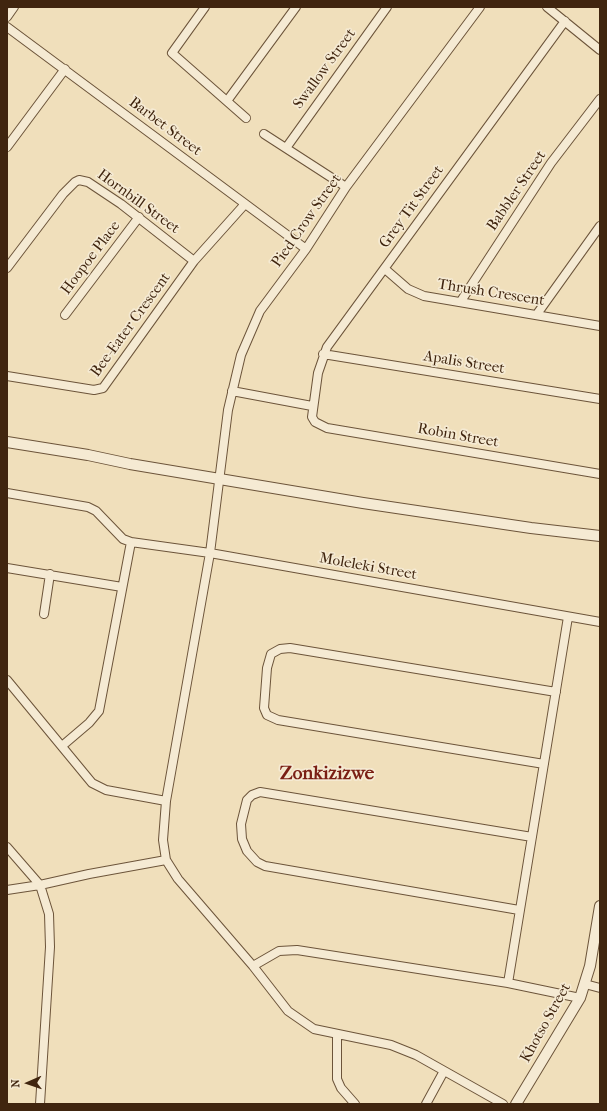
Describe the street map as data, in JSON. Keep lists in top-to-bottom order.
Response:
{
  "streets": {
    "street": [
      "Swallow Street",
      "Barbet Street",
      "Babbler Street",
      "Hornbill Street",
      "Grey Tit Street",
      "Pied Crow Street",
      "Hoopoe Place",
      "Thrush Crescent",
      "Bee-Eater Crescent",
      "Apalis Street",
      "Robin Street",
      "Moleleki Street",
      "Khotso Street"
    ]
  },
  "crossings": [
    ["Barbet Street", "Pied Crow Street"],
    ["Barbet Street", "Bee-Eater Crescent"],
    ["Babbler Street", "Thrush Crescent"],
    ["Hornbill Street", "Hoopoe Place"],
    ["Hornbill Street", "Bee-Eater Crescent"],
    ["Grey Tit Street", "Thrush Crescent"],
    ["Grey Tit Street", "Apalis Street"],
    ["Grey Tit Street", "Robin Street"],
    ["Pied Crow Street", "Moleleki Street"]
  ],
  "districts": ["Zonkizizwe"],
  "north": "left"
}
